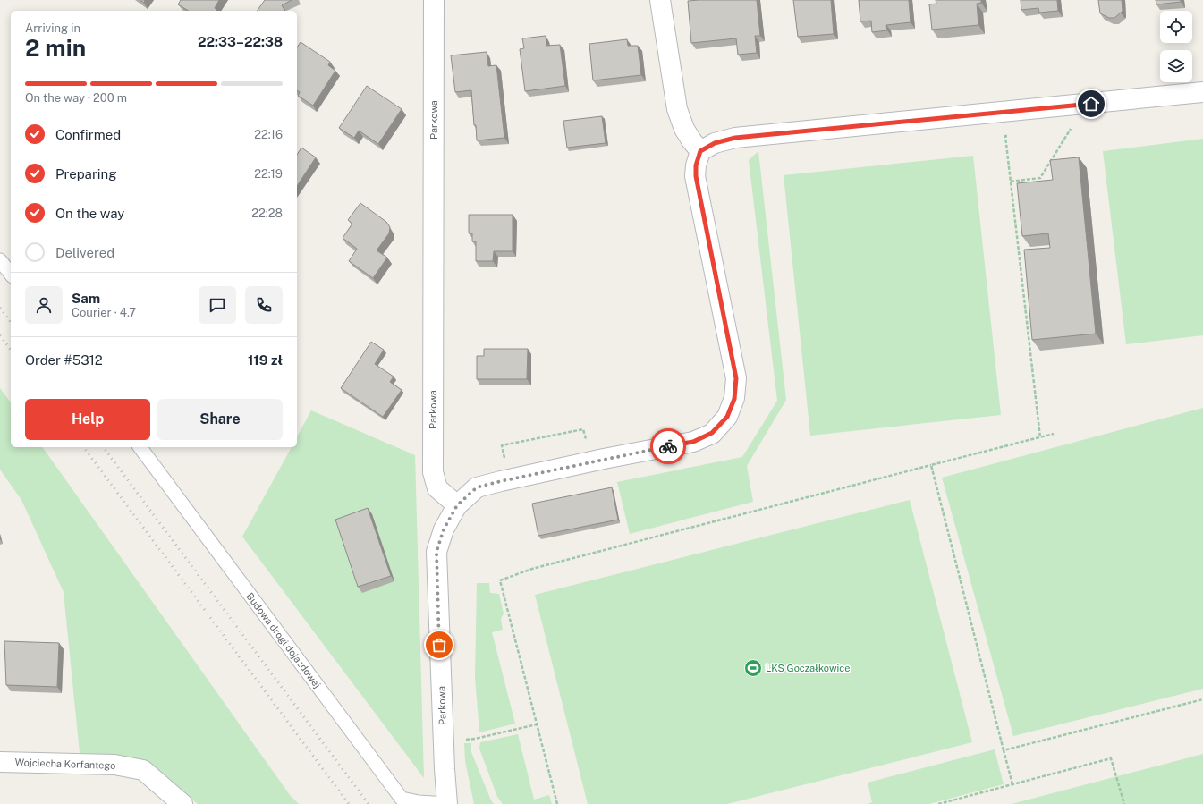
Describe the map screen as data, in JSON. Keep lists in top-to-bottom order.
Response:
{
  "streets": {
    "street": ["Parkowa", "Wojciecha Korfantego"],
    "lane": ["Budowa drogi dojazdowej"]
  },
  "crossings": [
    ["Parkowa", "Budowa drogi dojazdowej"]
  ],
  "places": {
    "sports": ["LKS Goczałkowice"]
  },
  "page": {
    "heading": ["2 min", "Arriving in", "22:33–22:38"],
    "panel": [
      "Sam",
      "Courier · 4.7",
      "Order #5312",
      "119 zł"
    ],
    "bar": "On the way · 200 m",
    "list": [
      ["Confirmed", "22:16"],
      ["Preparing", "22:19"],
      ["On the way", "22:28"],
      "Delivered"
    ],
    "buttons": ["Help", "Share"]
  }
}
